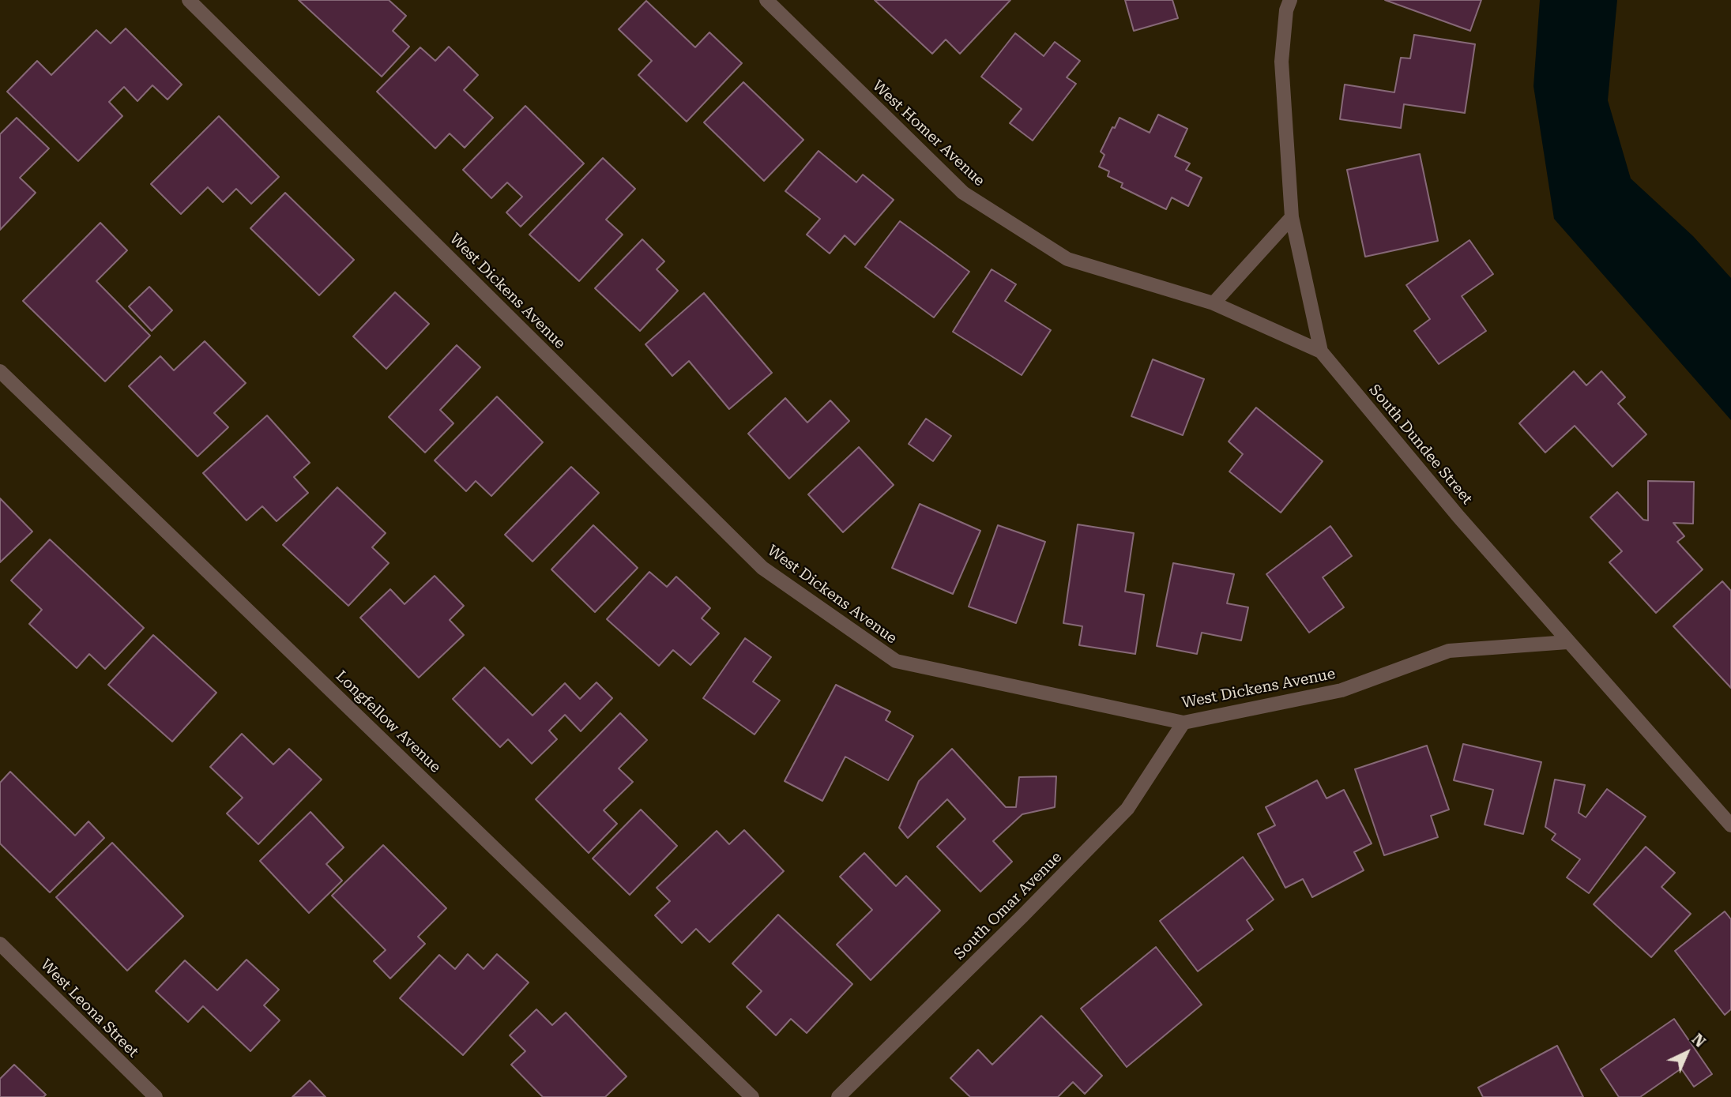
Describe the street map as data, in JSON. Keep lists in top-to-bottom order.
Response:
{
  "streets": {
    "street": [
      "West Homer Avenue",
      "West Dickens Avenue",
      "South Dundee Street",
      "Longfellow Avenue",
      "South Omar Avenue",
      "West Leona Street"
    ]
  },
  "crossings": [
    ["West Homer Avenue", "South Dundee Street"],
    ["West Dickens Avenue", "South Dundee Street"],
    ["West Dickens Avenue", "South Omar Avenue"]
  ],
  "north": "top right"
}
